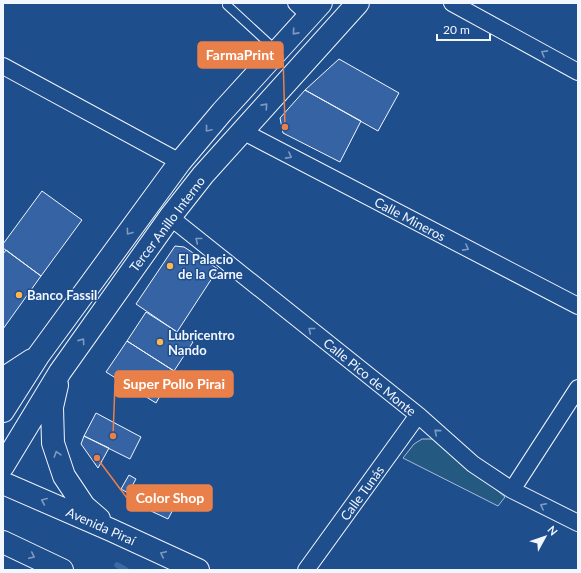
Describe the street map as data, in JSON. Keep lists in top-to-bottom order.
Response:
{
  "streets": {
    "main road": ["Tercer Anillo Interno", "Avenida Piraí"],
    "street": ["Calle Mineros", "Calle Pico de Monte", "Calle Tunás"]
  },
  "crossings": [
    ["Calle Mineros", "Tercer Anillo Interno"],
    ["Tercer Anillo Interno", "Calle Pico de Monte"],
    ["Calle Pico de Monte", "Calle Tunás"]
  ],
  "one_way": ["Calle Mineros", "Calle Pico de Monte"],
  "places": [
    "FarmaPrint",
    "El Palacio de la Carne",
    "Banco Fassil",
    "Lubricentro Nando",
    "Super Pollo Pirai",
    "Color Shop"
  ],
  "scale_bar": "20 m",
  "north": "top right"
}
